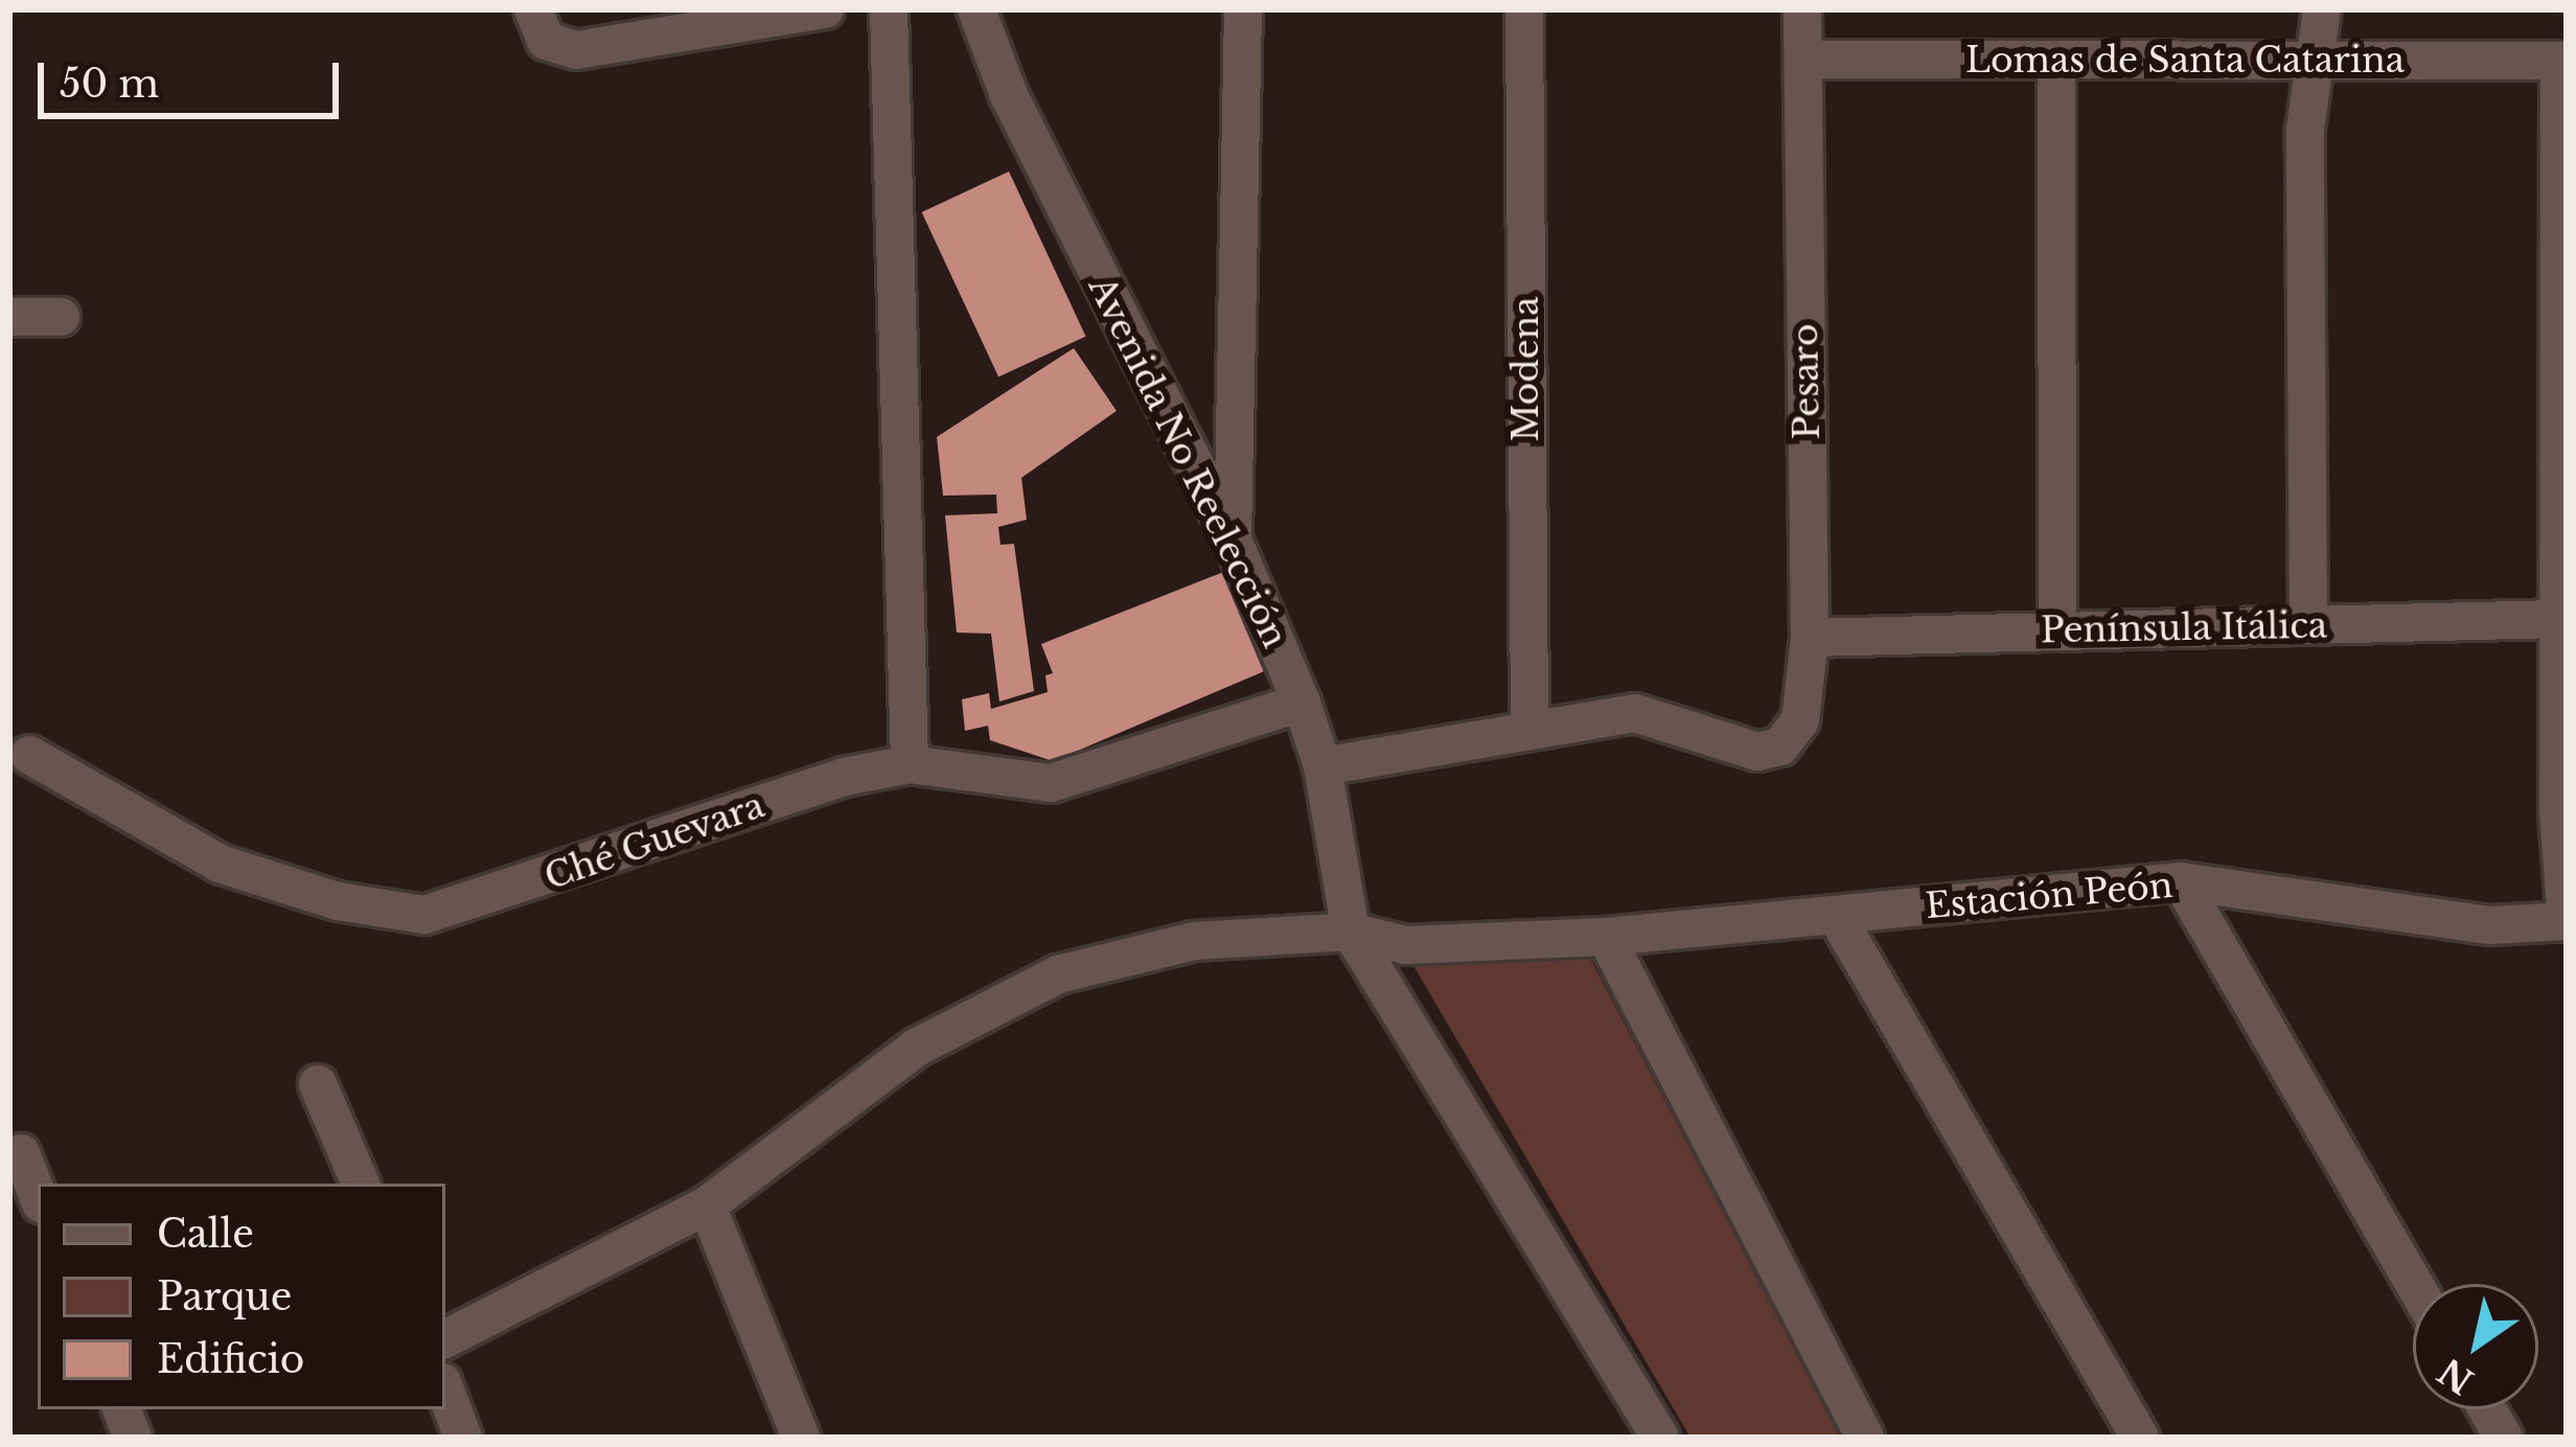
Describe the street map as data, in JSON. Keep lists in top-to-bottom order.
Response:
{
  "streets": {
    "street": [
      "Lomas de Santa Catarina",
      "Modena",
      "Pesaro",
      "Avenida No Reelección",
      "Península Itálica",
      "Ché Guevara",
      "Estación Peón"
    ]
  },
  "crossings": [
    ["Lomas de Santa Catarina", "Pesaro"],
    ["Modena", "Pesaro"],
    ["Pesaro", "Península Itálica"],
    ["Avenida No Reelección", "Ché Guevara"]
  ],
  "legend": ["Calle", "Parque", "Edificio"],
  "scale_bar": "50 m",
  "north": "bottom left"
}
